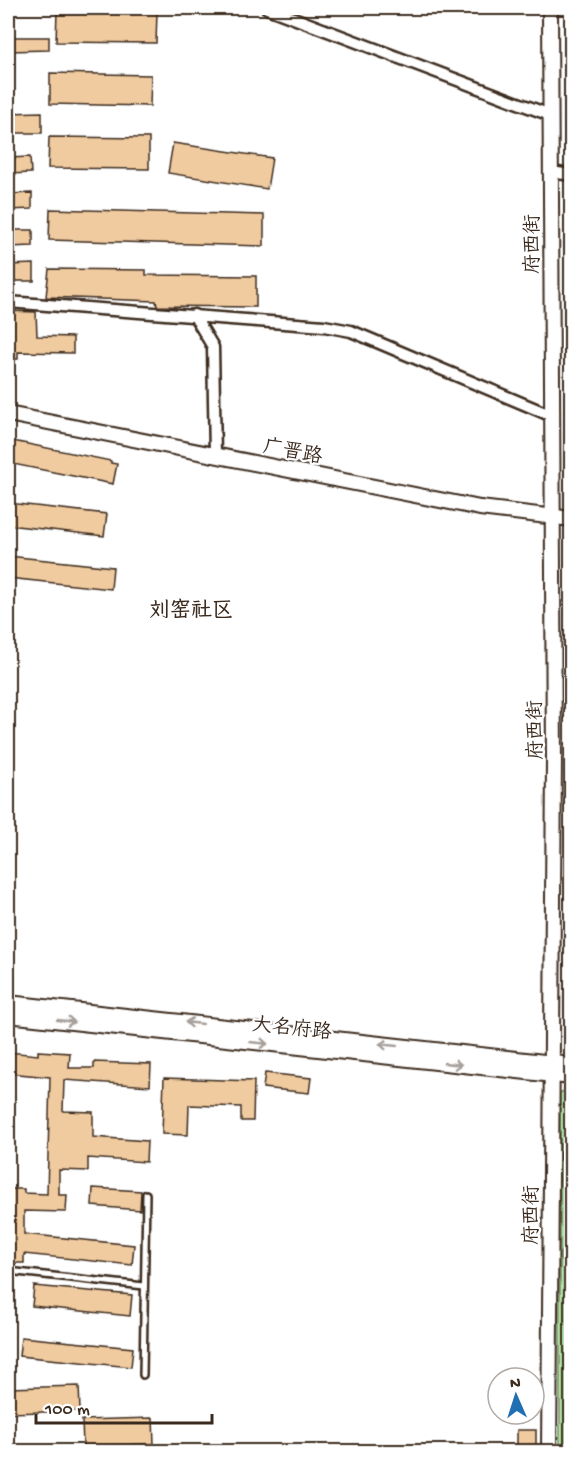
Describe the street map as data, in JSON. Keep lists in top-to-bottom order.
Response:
{
  "streets": {
    "street": ["府西街", "广晋路", "大名府路"]
  },
  "crossings": [
    ["府西街", "广晋路"],
    ["府西街", "大名府路"]
  ],
  "districts": ["刘窑社区"],
  "scale_bar": "100 m",
  "north": "top"
}
